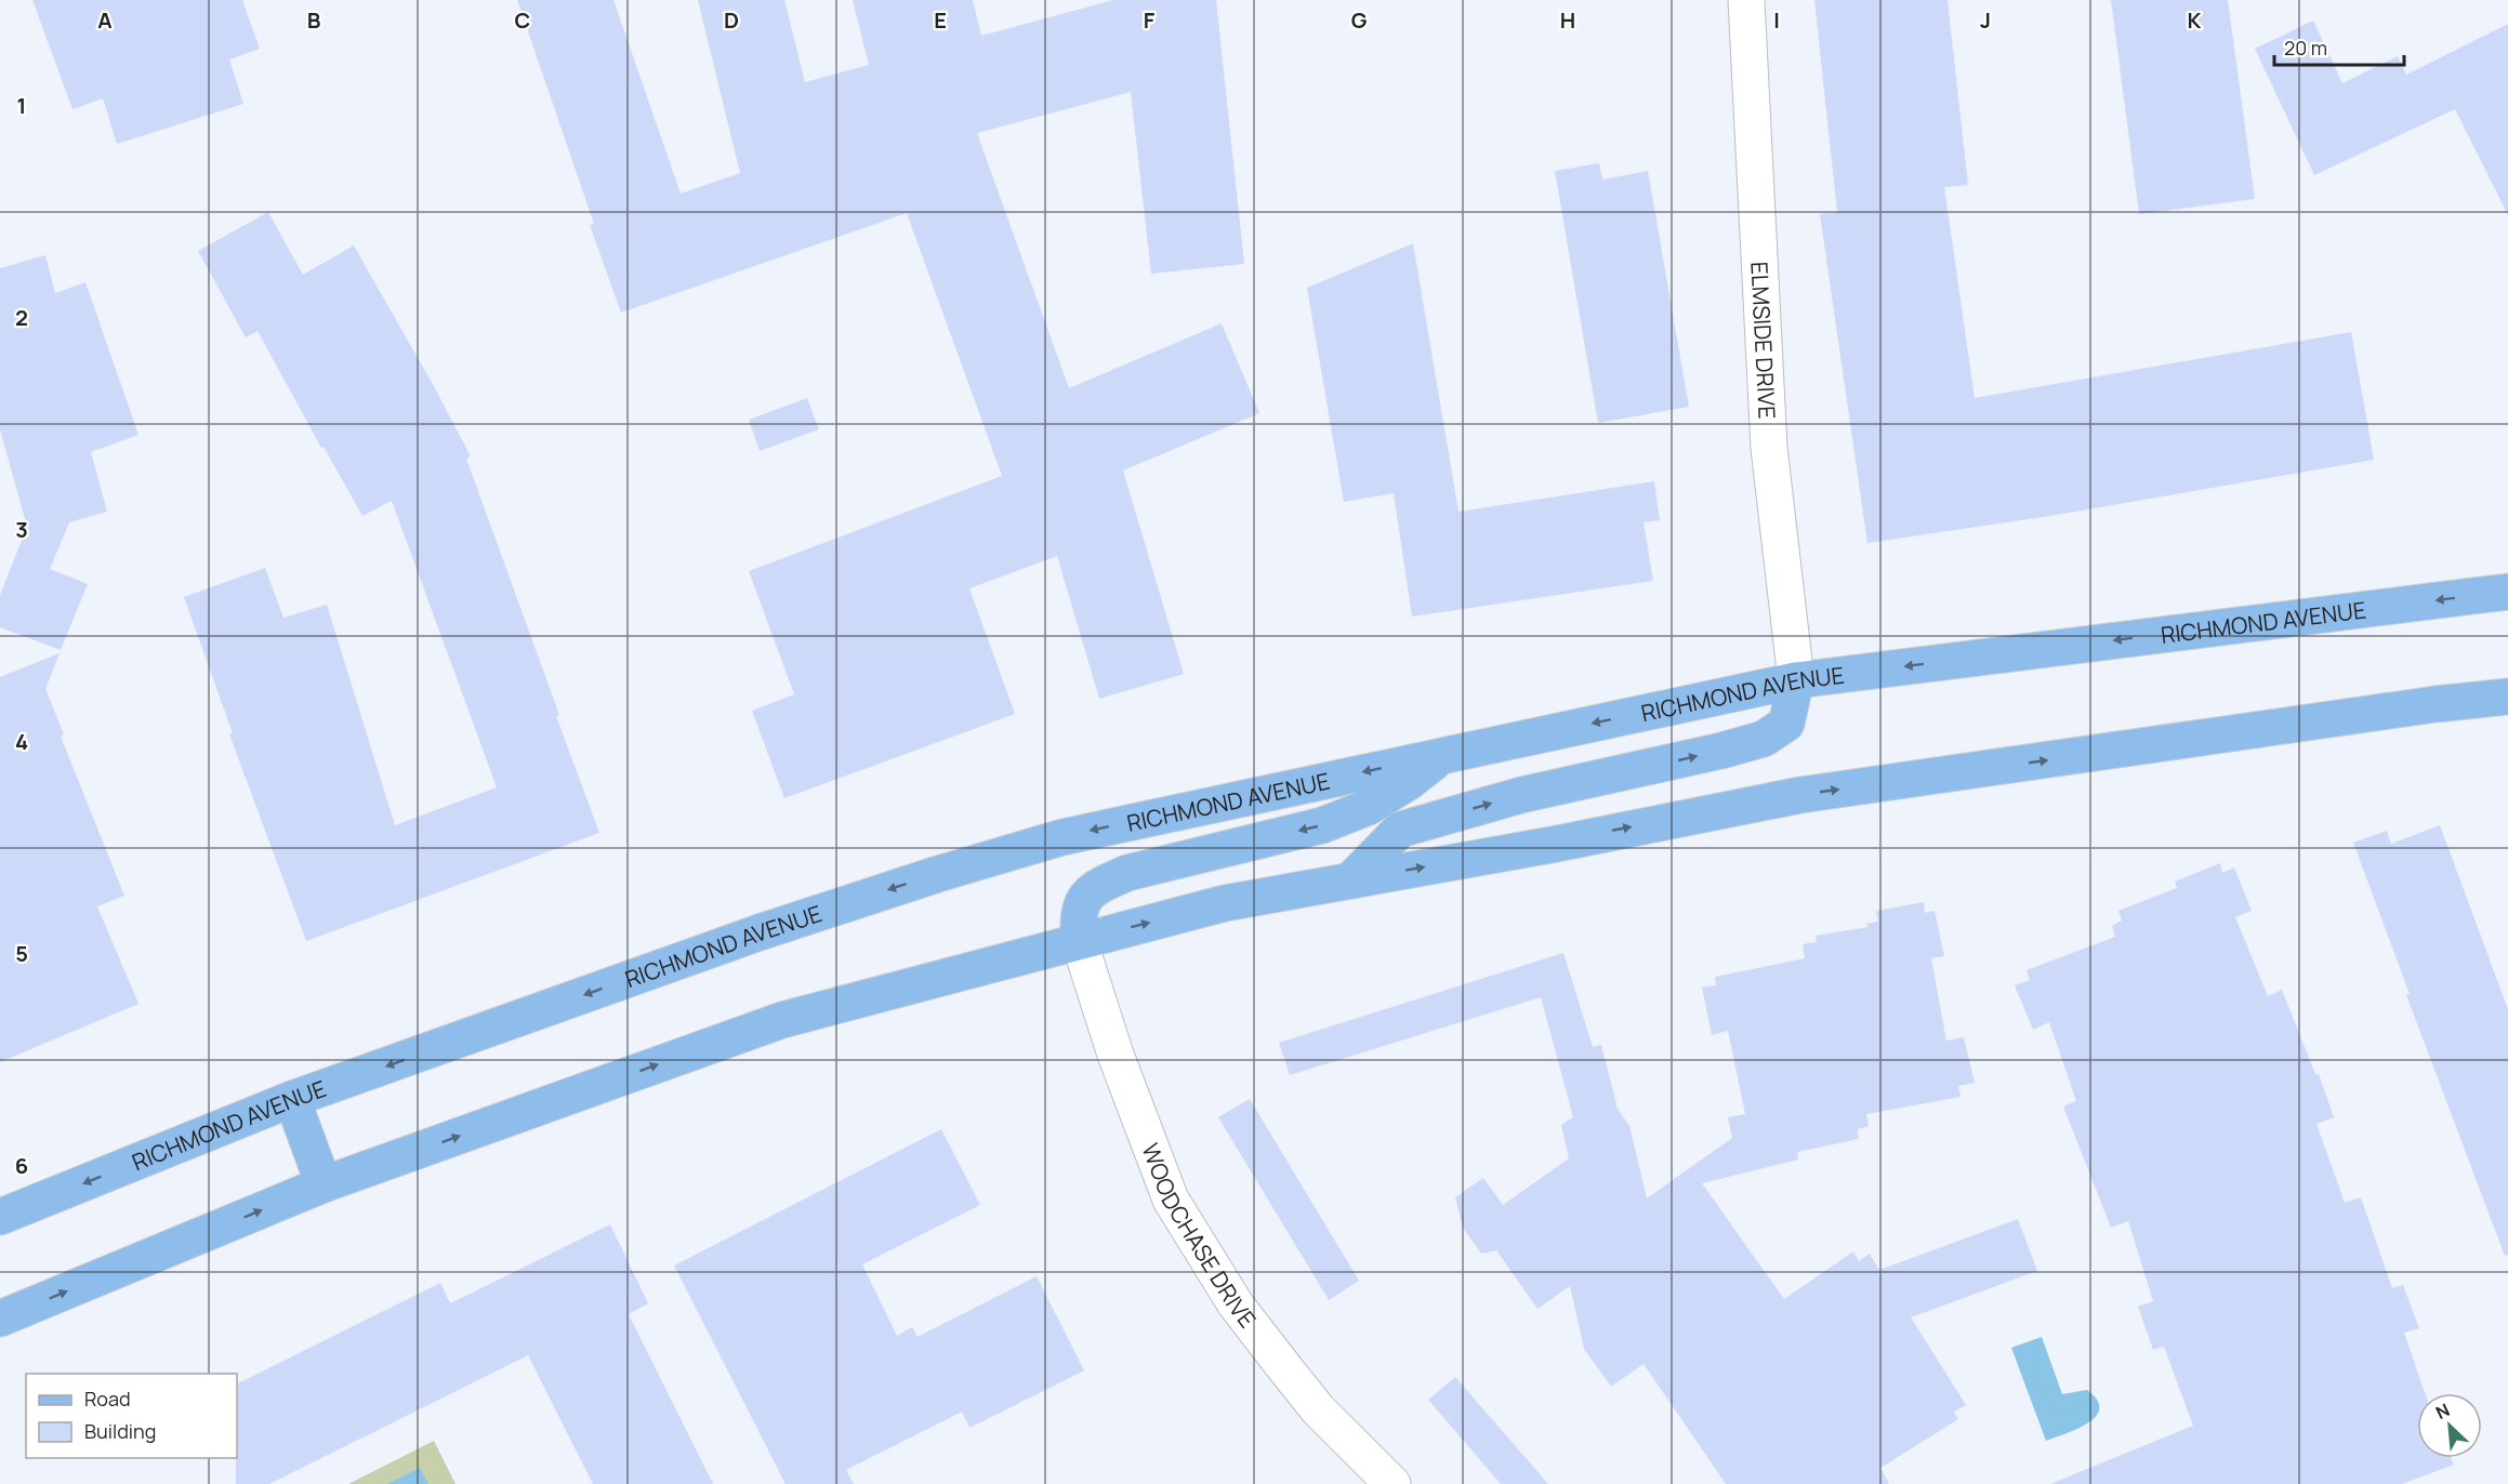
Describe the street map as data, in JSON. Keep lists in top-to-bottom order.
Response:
{
  "streets": {
    "main road": ["RICHMOND AVENUE"],
    "street": ["ELMSIDE DRIVE", "WOODCHASE DRIVE"]
  },
  "crossings": [
    ["ELMSIDE DRIVE", "RICHMOND AVENUE"]
  ],
  "legend": ["Road", "Building"],
  "scale_bar": "20 m",
  "north": "top left",
  "grid": {
    "columns": [
      "A",
      "B",
      "C",
      "D",
      "E",
      "F",
      "G",
      "H",
      "I",
      "J",
      "K"
    ],
    "rows": [
      "1",
      "2",
      "3",
      "4",
      "5",
      "6"
    ]
  }
}
